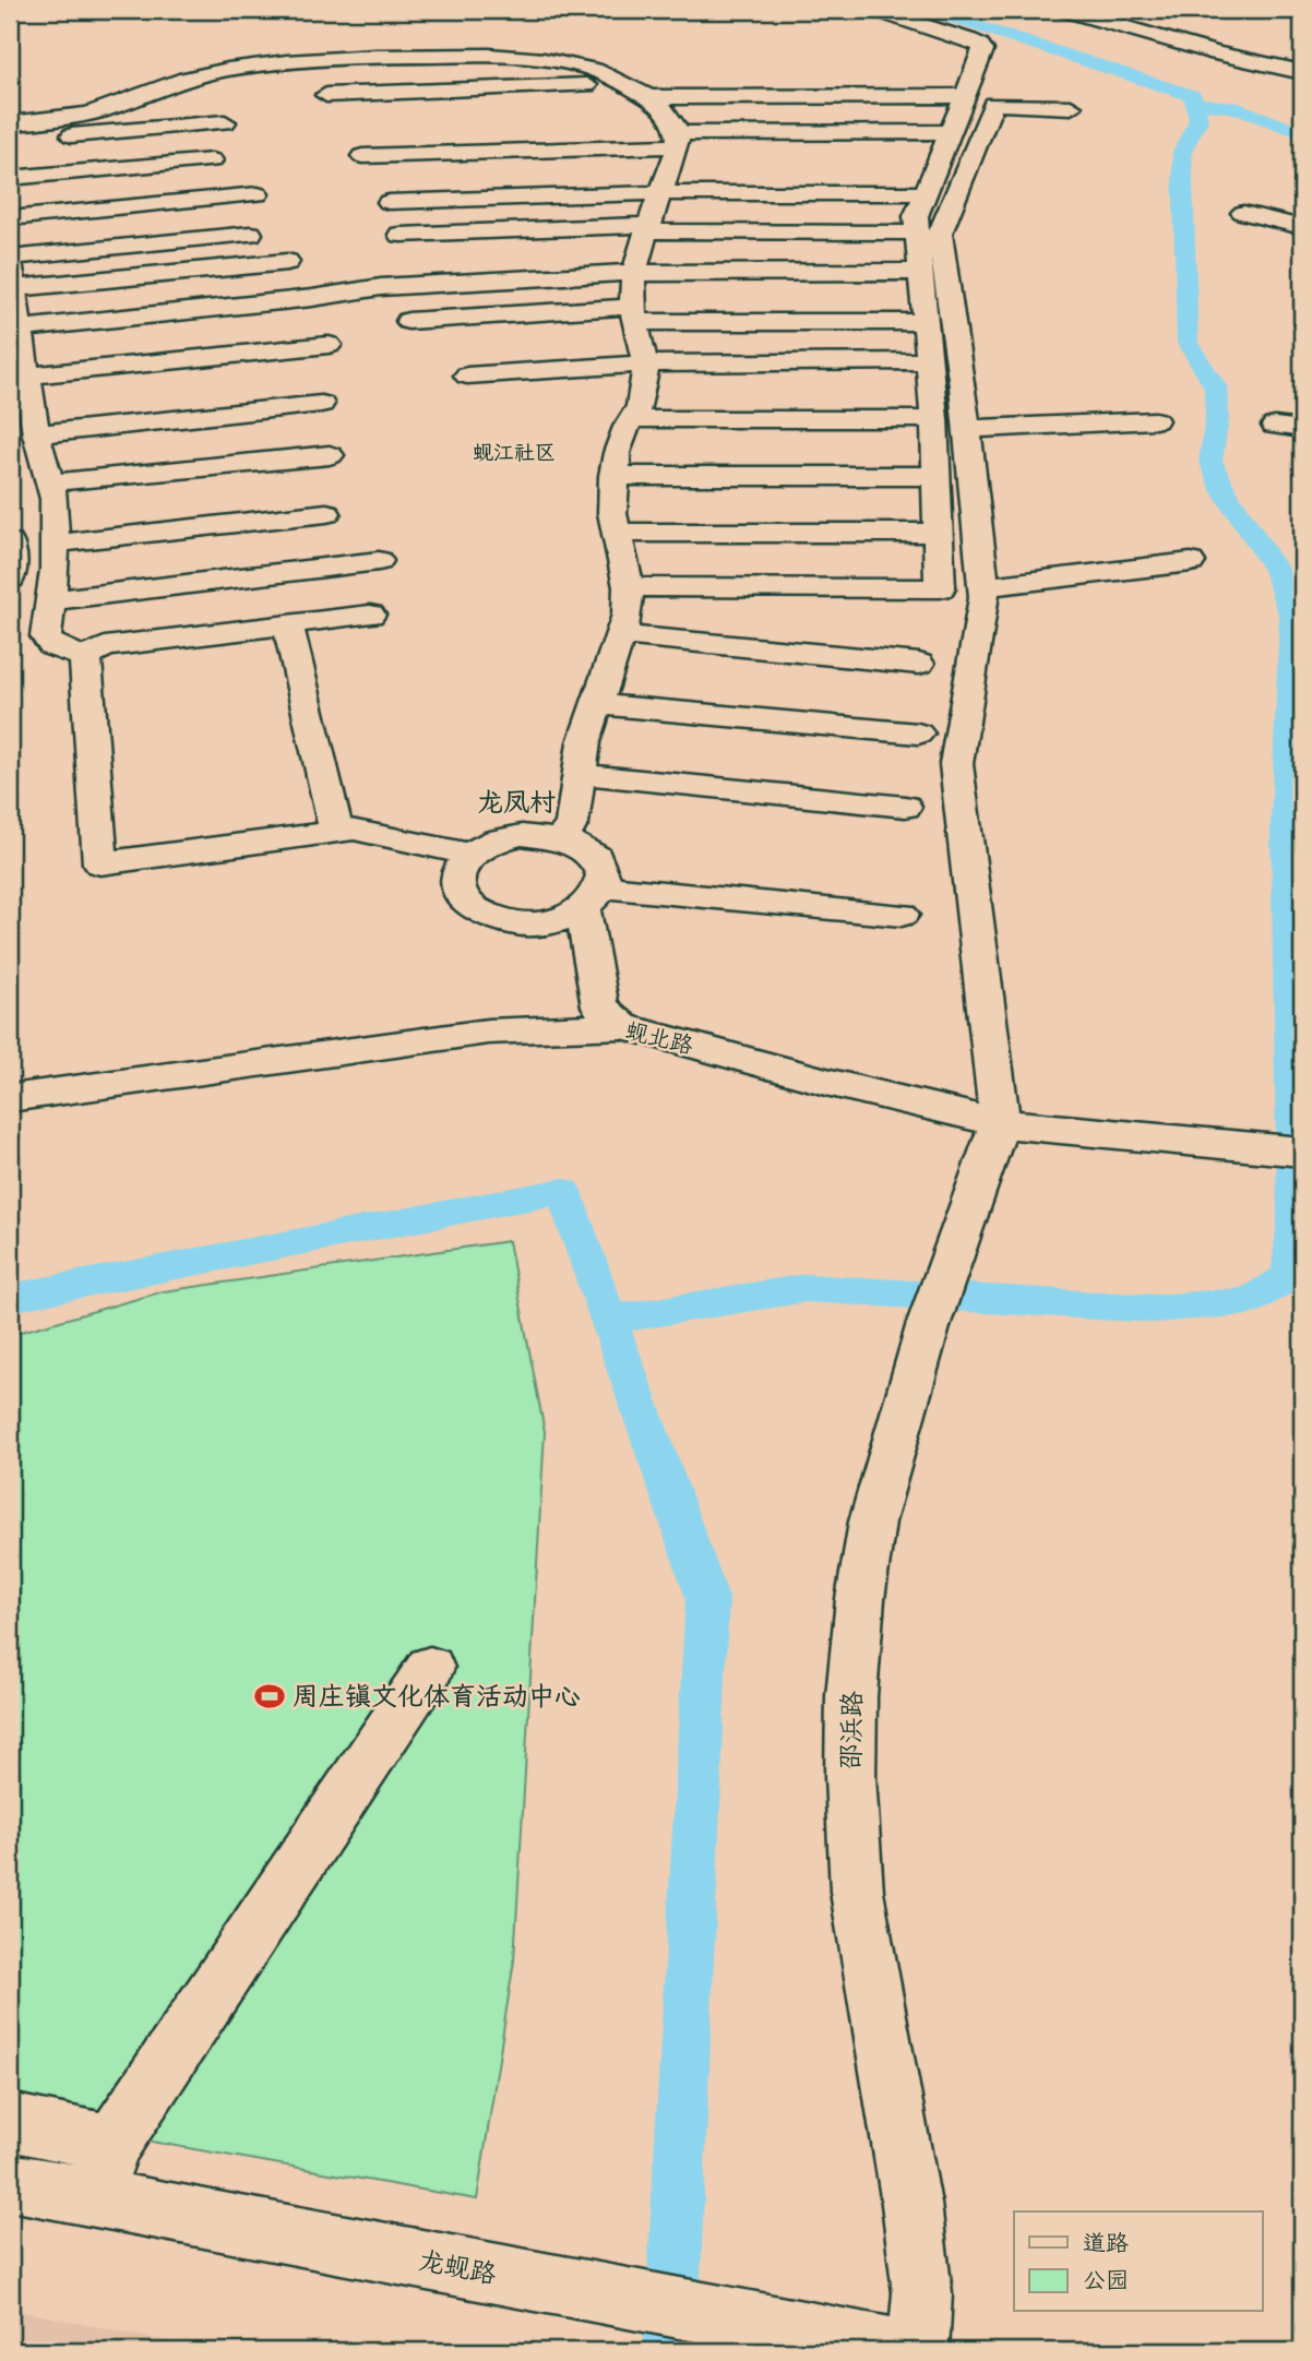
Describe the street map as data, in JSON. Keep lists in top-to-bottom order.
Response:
{
  "streets": {
    "street": ["蚬北路", "邵浜路", "龙蚬路"]
  },
  "crossings": [
    ["蚬北路", "邵浜路"]
  ],
  "districts": ["蚬江社区", "龙凤村"],
  "places": {
    "sports": ["周庄镇文化体育活动中心"]
  },
  "legend": ["道路", "公园"]
}
